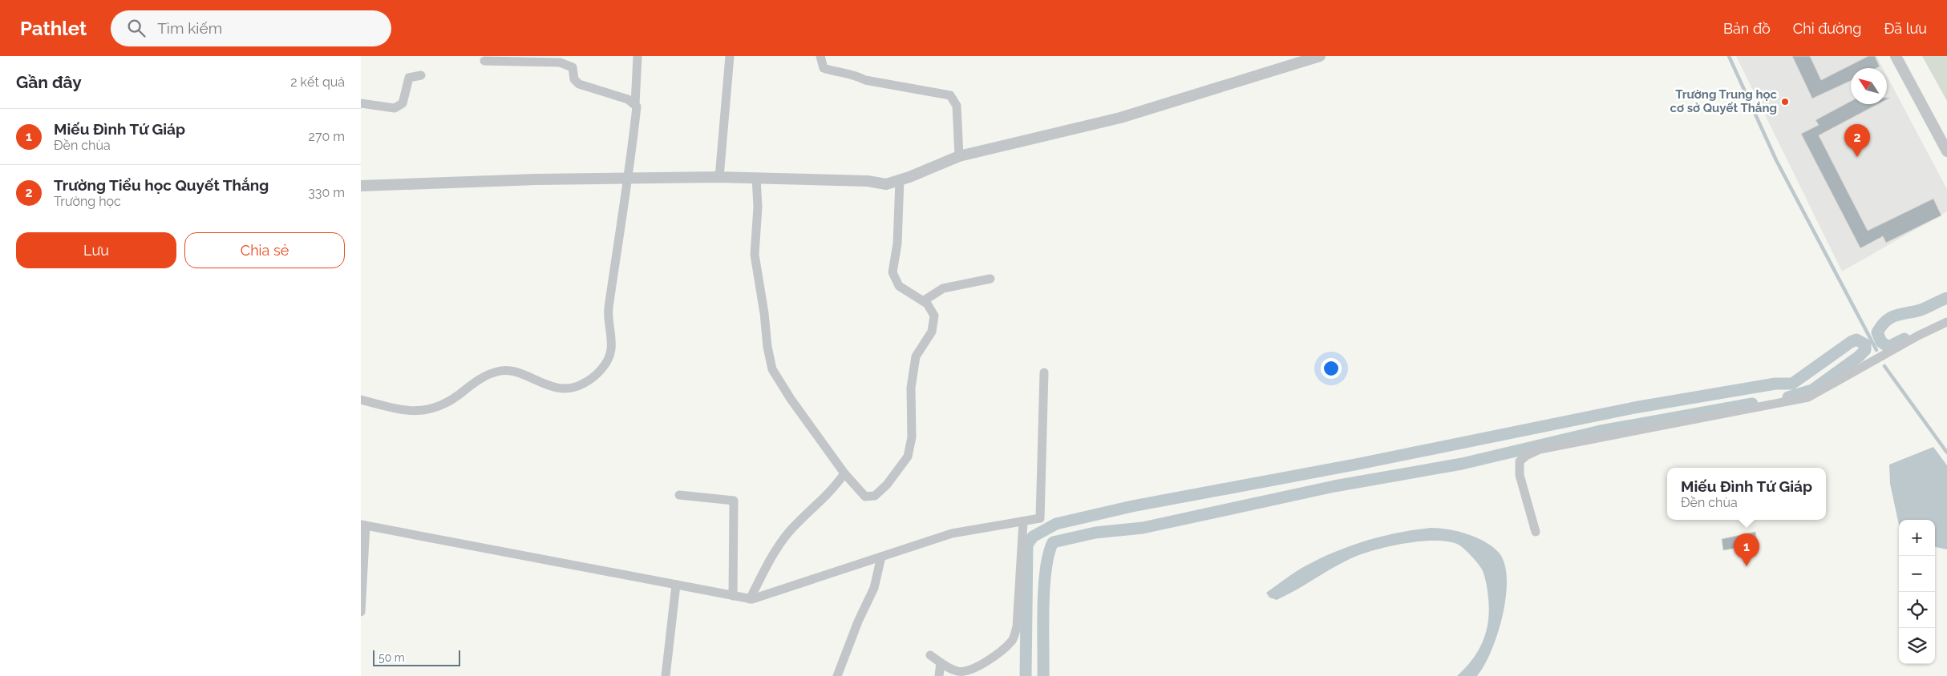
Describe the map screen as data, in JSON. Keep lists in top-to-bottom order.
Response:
{
  "places": ["Trường Trung học cơ sở Quyết Thắng"],
  "scale_bar": "50 m",
  "north": "top left",
  "page": {
    "header": "Pathlet",
    "search": "Tìm kiếm",
    "nav": ["Bản đồ", "Chỉ đường", "Đã lưu"],
    "heading": ["Gần đây", "2 kết quả"],
    "list": [
      {
        "mark": "1",
        "name": "Miếu Đình Tứ Giáp",
        "note": "Đền chùa",
        "value": "270 m"
      },
      {
        "mark": "2",
        "name": "Trường Tiểu học Quyết Thắng",
        "note": "Trường học",
        "value": "330 m"
      }
    ],
    "pins": ["2", "1"],
    "buttons": ["Lưu", "Chia sẻ"],
    "popup": ["Miếu Đình Tứ Giáp", "Đền chùa"],
    "map_buttons": ["+", "−"],
    "scale": "50 m"
  }
}
